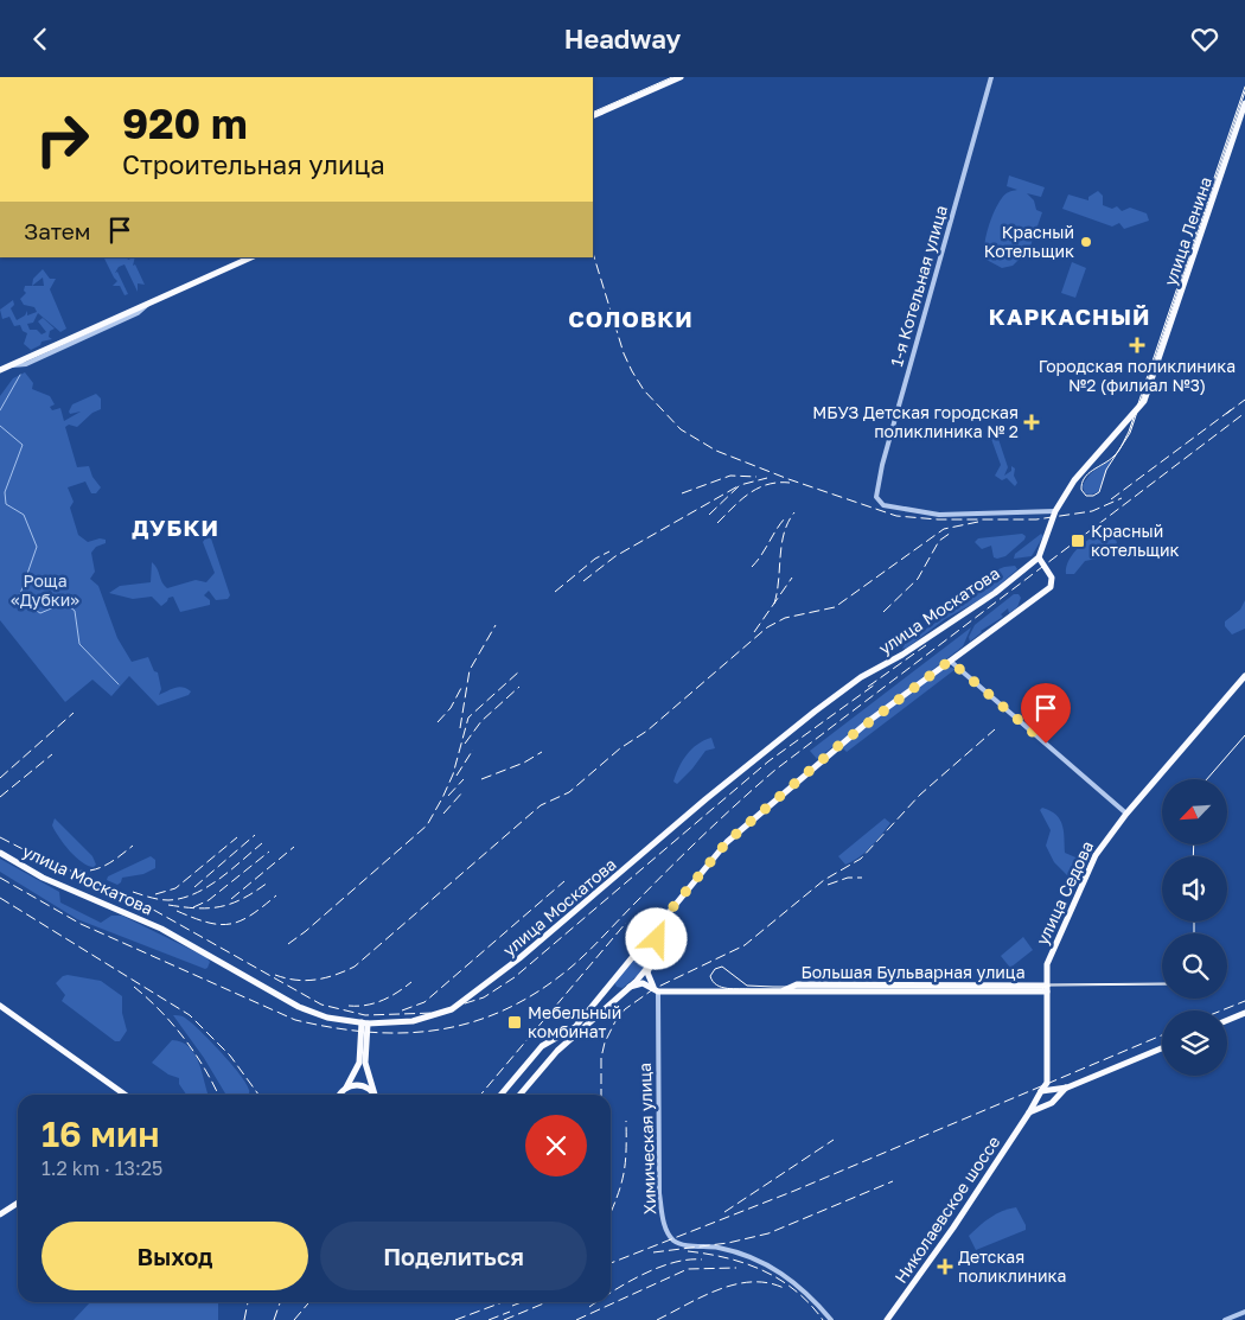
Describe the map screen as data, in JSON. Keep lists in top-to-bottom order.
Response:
{
  "streets": {
    "main road": [
      "улица Ленина",
      "улица Москатова",
      "улица Седова",
      "Большая Бульварная улица",
      "Николаевское шоссе"
    ],
    "street": ["1-я Котельная улица", "Химическая улица"]
  },
  "crossings": [
    ["улица Ленина", "1-я Котельная улица"],
    ["улица Ленина", "улица Москатова"],
    ["1-я Котельная улица", "улица Москатова"],
    ["улица Седова", "Большая Бульварная улица"],
    ["улица Седова", "Николаевское шоссе"],
    ["Большая Бульварная улица", "Химическая улица"]
  ],
  "districts": ["КАРКАСНЫЙ", "СОЛОВКИ", "ДУБКИ"],
  "parks": ["Роща «Дубки»"],
  "places": {
    "other": ["Красный Котельщик"],
    "health": ["Городская поликлиника №2 (филиал №3)", "МБУЗ Детская городская поликлиника № 2", "Детская поликлиника"],
    "transit": ["Красный котельщик", "Мебельный комбинат"]
  },
  "north": "bottom left",
  "page": {
    "header": "Headway",
    "turn": ["920 m", "Строительная улица"],
    "then": "Затем",
    "heading": ["16 мин", "1.2 km · 13:25"],
    "buttons": ["Выход", "Поделиться"]
  }
}
